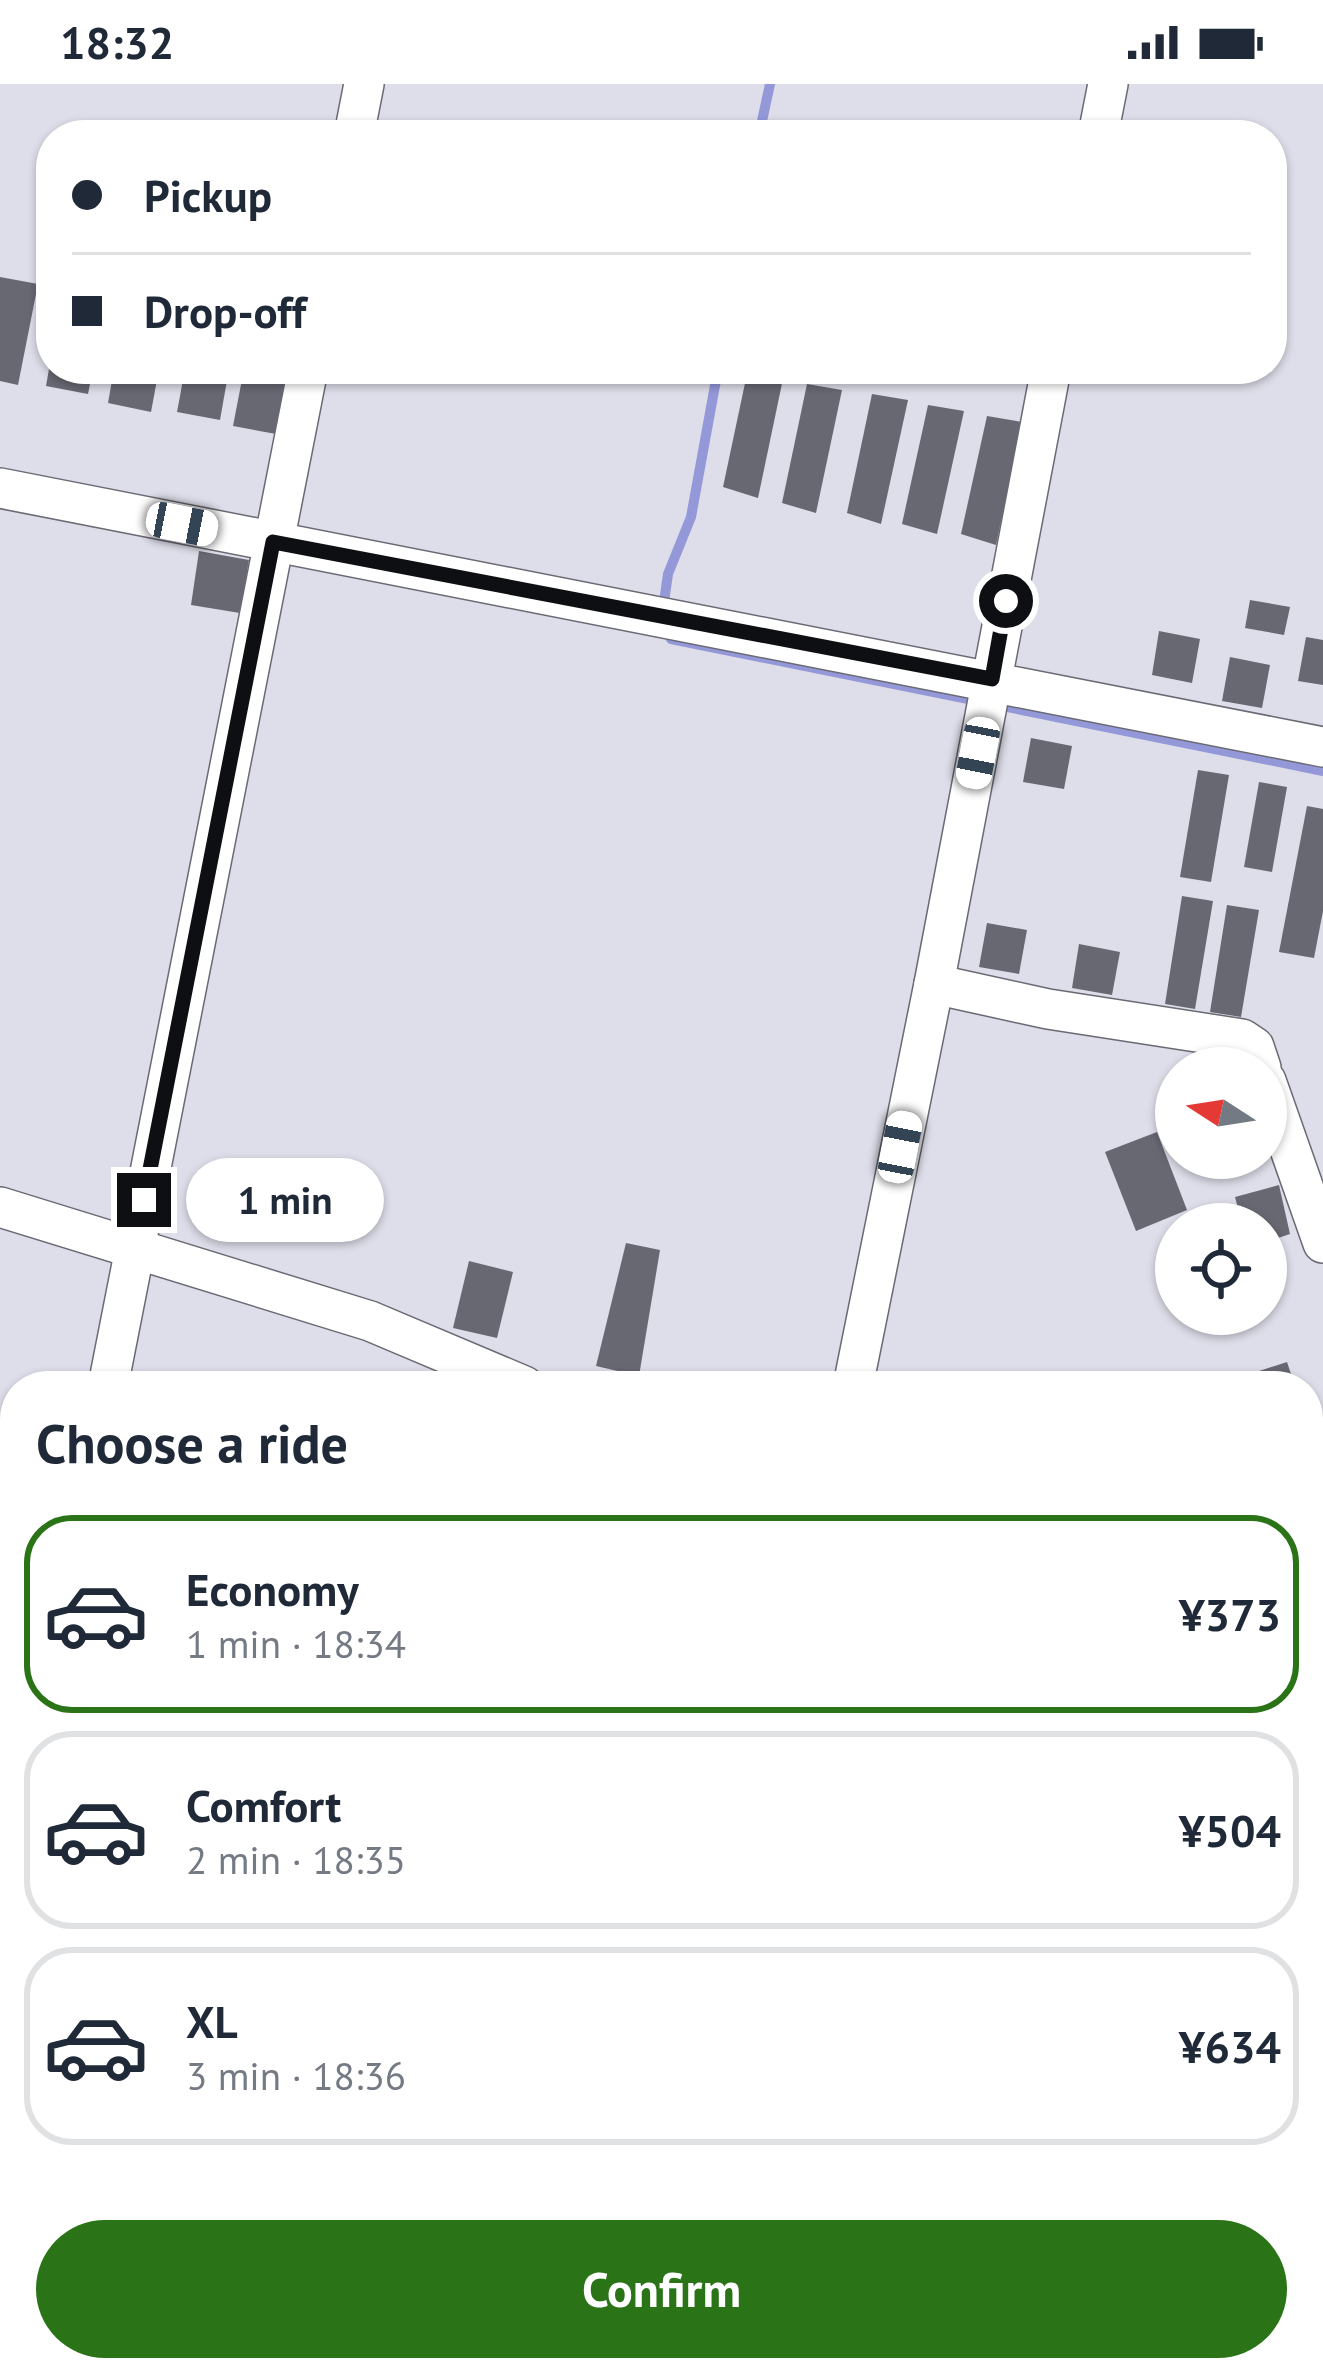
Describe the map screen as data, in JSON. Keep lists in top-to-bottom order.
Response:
{
  "north": "left",
  "page": {
    "status": "18:32",
    "banner": ["Pickup", "Drop-off"],
    "bubble": "1 min",
    "heading": "Choose a ride",
    "list": [
      {
        "name": "Economy",
        "note": "1 min · 18:34",
        "value": "¥373"
      },
      {
        "name": "Comfort",
        "note": "2 min · 18:35",
        "value": "¥504"
      },
      {
        "name": "XL",
        "note": "3 min · 18:36",
        "value": "¥634"
      }
    ],
    "buttons": "Confirm"
  }
}
